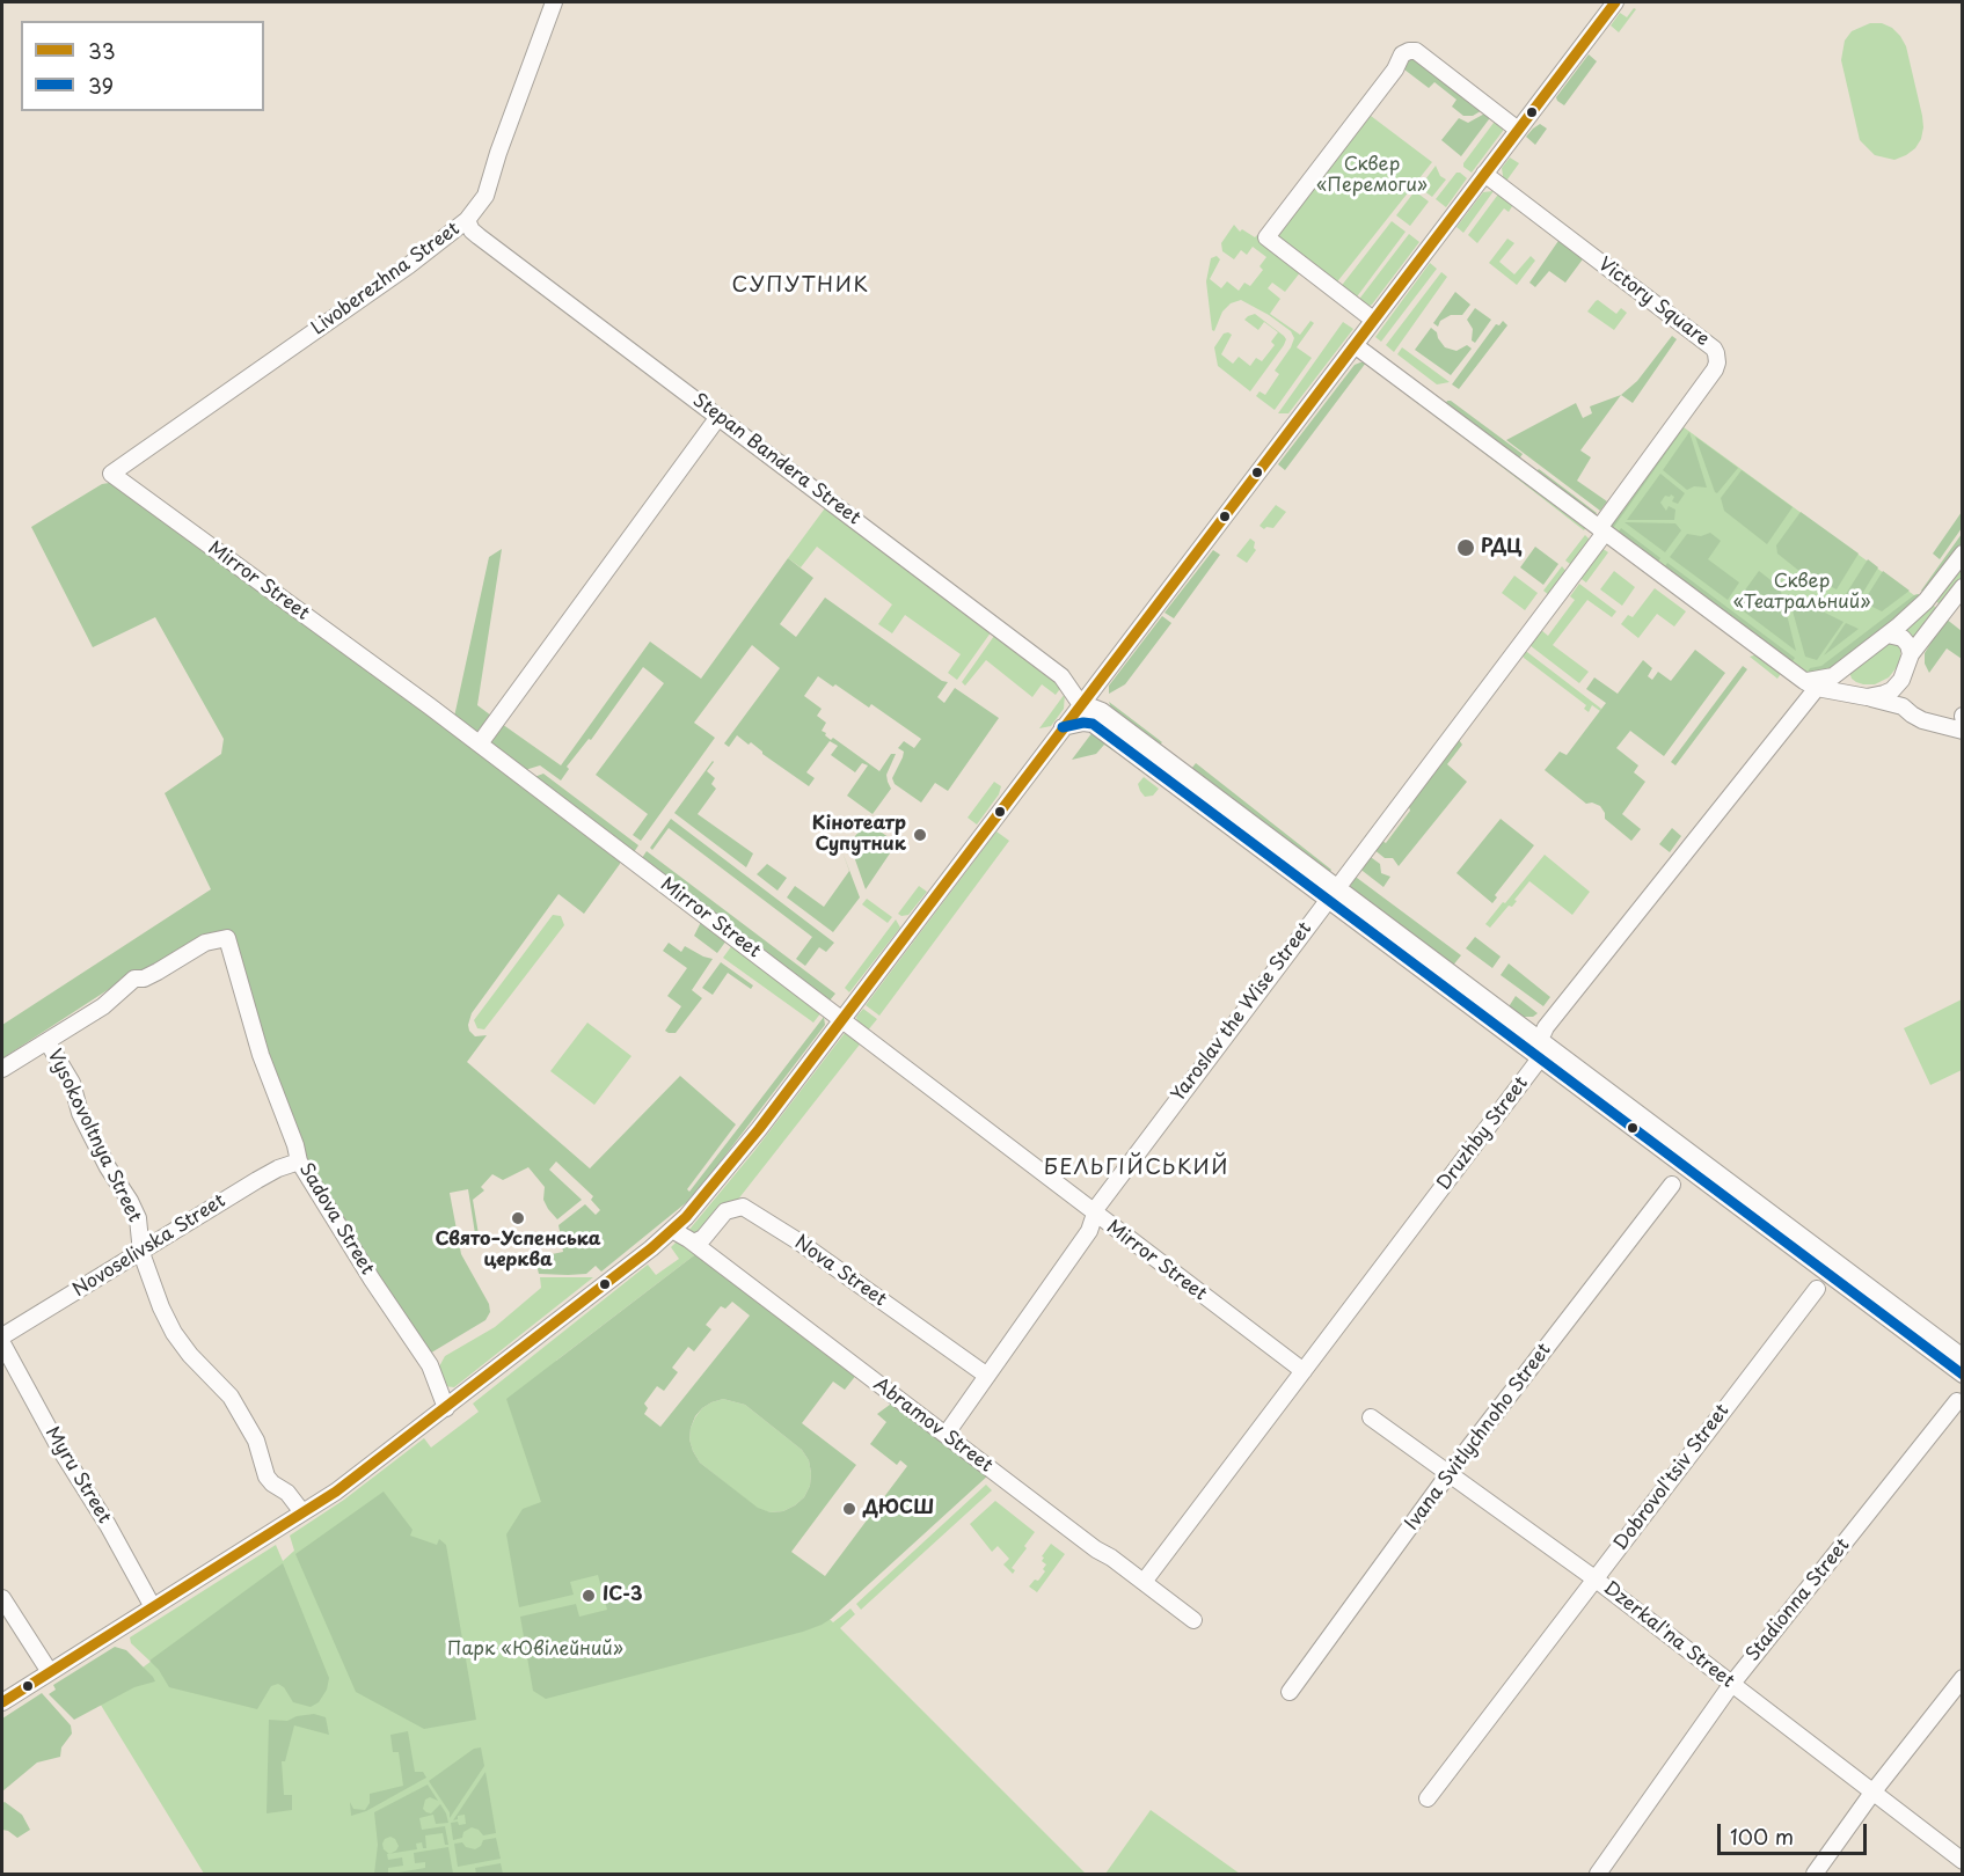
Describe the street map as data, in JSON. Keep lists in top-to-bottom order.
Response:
{
  "streets": {
    "street": [
      "Livoberezhna Street",
      "Victory Square",
      "Stepan Bandera Street",
      "Mirror Street",
      "Yaroslav the Wise Street",
      "Druzhby Street",
      "Vysokovoltnya Street",
      "Sadova Street",
      "Novoselivska Street",
      "Nova Street",
      "Abramov Street",
      "Ivana Svitlychnoho Street",
      "Myru Street",
      "Dobrovol'tsiv Street",
      "Stadionna Street",
      "Dzerkal'na Street"
    ]
  },
  "crossings": [
    ["Livoberezhna Street", "Stepan Bandera Street"],
    ["Livoberezhna Street", "Mirror Street"],
    ["Victory Square", "Yaroslav the Wise Street"],
    ["Mirror Street", "Yaroslav the Wise Street"],
    ["Mirror Street", "Druzhby Street"],
    ["Yaroslav the Wise Street", "Nova Street"],
    ["Yaroslav the Wise Street", "Abramov Street"],
    ["Druzhby Street", "Abramov Street"],
    ["Vysokovoltnya Street", "Sadova Street"],
    ["Vysokovoltnya Street", "Novoselivska Street"],
    ["Sadova Street", "Novoselivska Street"],
    ["Nova Street", "Abramov Street"],
    ["Ivana Svitlychnoho Street", "Dzerkal'na Street"],
    ["Dobrovol'tsiv Street", "Dzerkal'na Street"],
    ["Stadionna Street", "Dzerkal'na Street"]
  ],
  "districts": ["СУПУТНИК", "БЕЛЬГІЙСЬКИЙ"],
  "parks": ["Сквер «Перемоги»", "Сквер «Театральний»", "Парк «Ювілейний»"],
  "places": [
    "РДЦ",
    "Кінотеатр Супутник",
    "Свято–Успенська церква",
    "ДЮСШ",
    "ІС-3"
  ],
  "lines": ["transit line 33", "transit line 39"],
  "legend": ["33", "39"],
  "scale_bar": "100 m"
}
